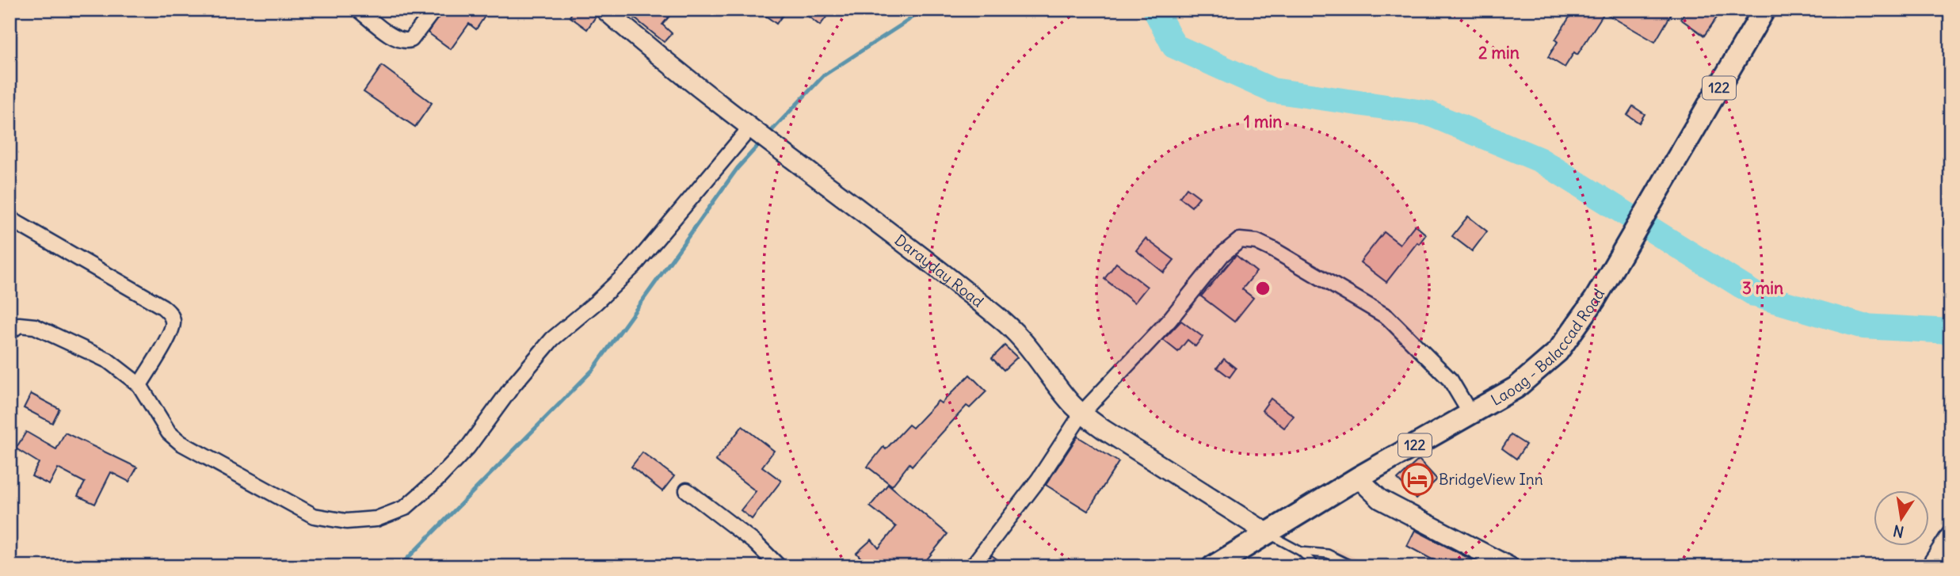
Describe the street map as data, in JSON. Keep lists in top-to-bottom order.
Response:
{
  "streets": {
    "main road": ["122", "Laoag - Balaccad Road"],
    "street": ["Darayday Road"]
  },
  "crossings": [
    ["Darayday Road", "Laoag - Balaccad Road"]
  ],
  "places": {
    "hotel": ["BridgeView Inn"]
  },
  "north": "bottom",
  "rings": ["2 min", "1 min", "3 min"]
}
